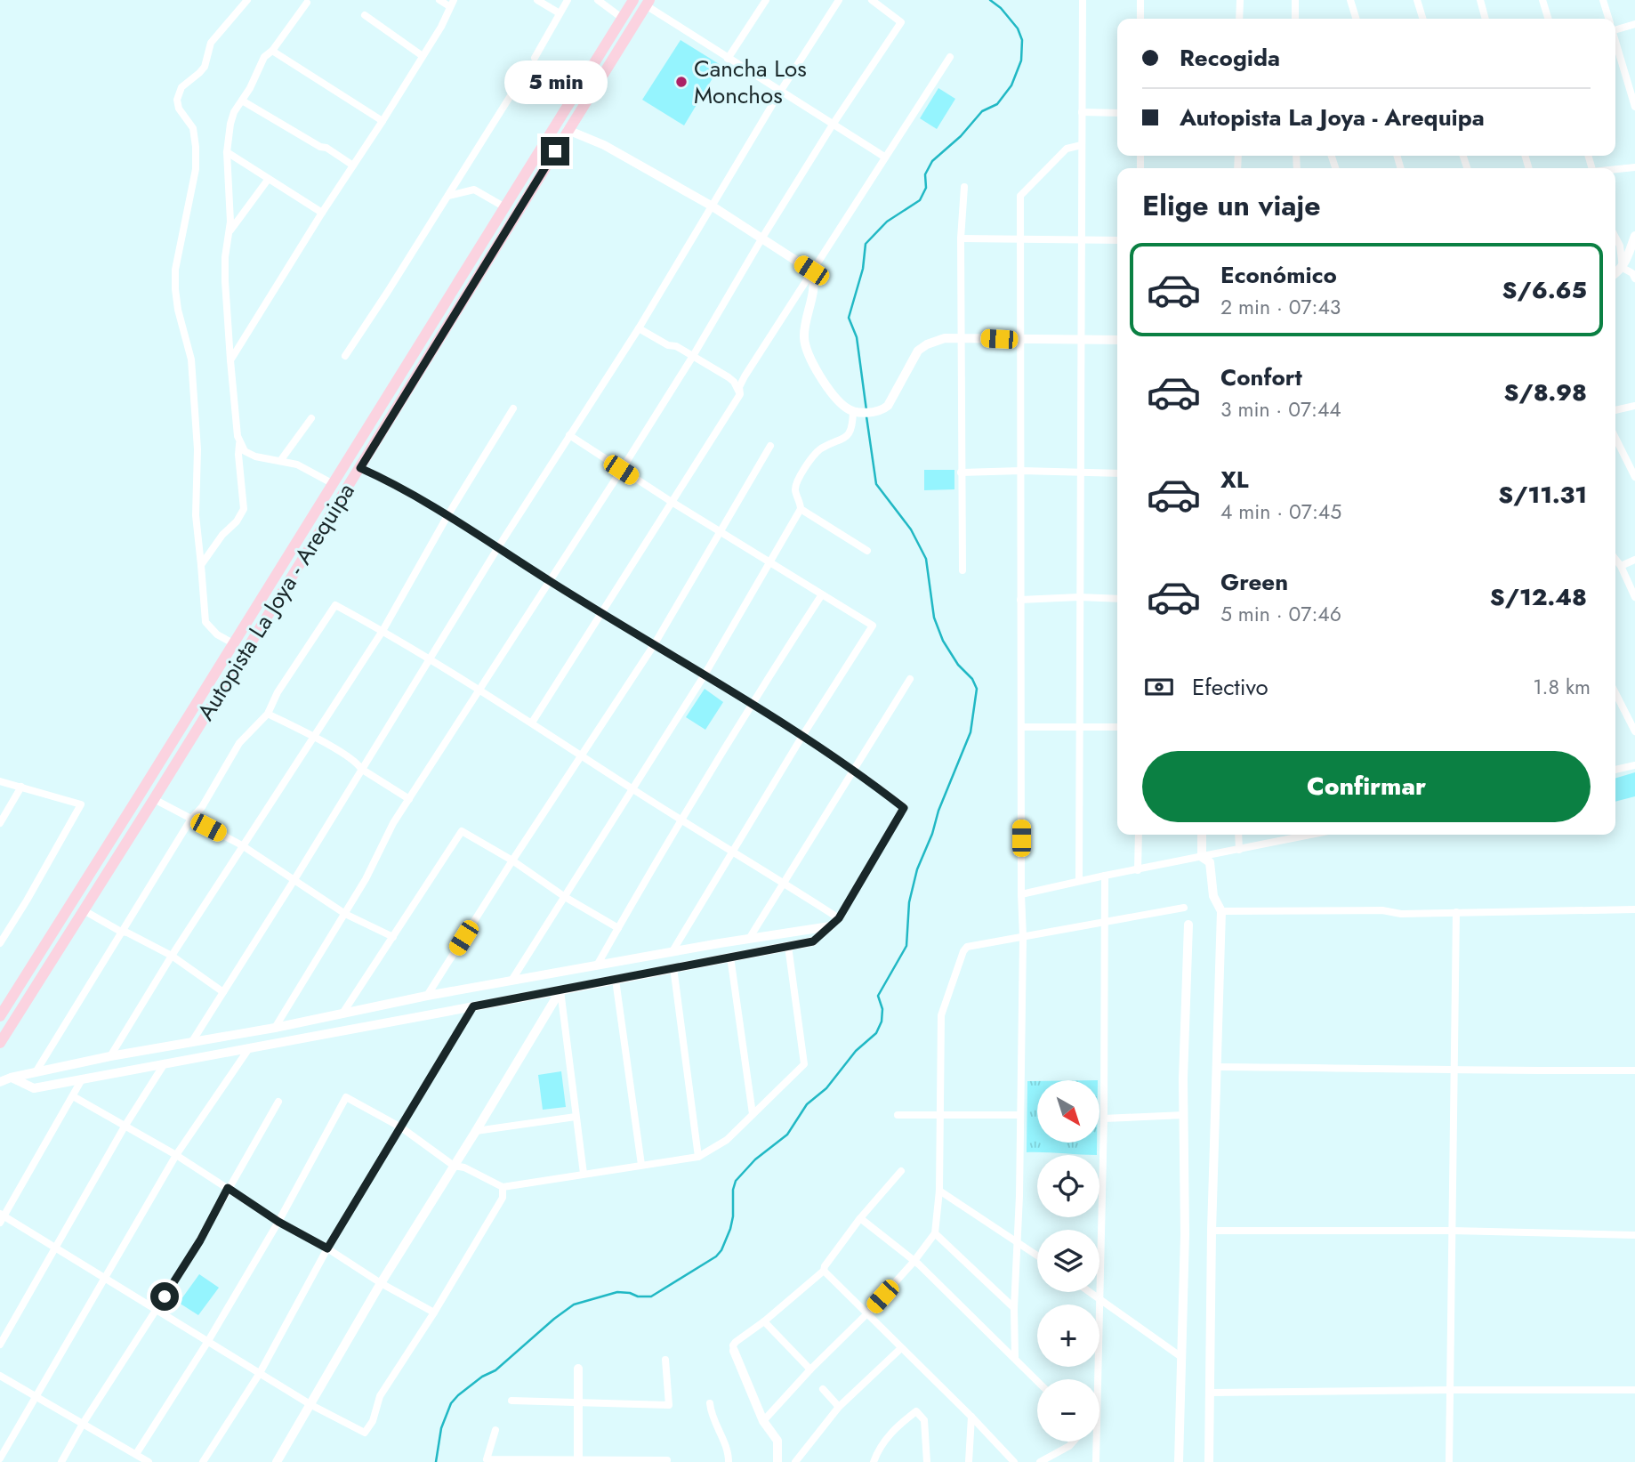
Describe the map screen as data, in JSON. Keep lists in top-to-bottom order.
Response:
{
  "streets": {
    "main road": ["Autopista La Joya - Arequipa"]
  },
  "places": ["Cancha Los Monchos"],
  "north": "bottom right",
  "page": {
    "banner": ["Recogida", "Autopista La Joya - Arequipa"],
    "bubble": "5 min",
    "heading": "Elige un viaje",
    "list": [
      {
        "name": "Económico",
        "note": "2 min · 07:43",
        "value": "S/6.65"
      },
      {
        "name": "Confort",
        "note": "3 min · 07:44",
        "value": "S/8.98"
      },
      {
        "name": "XL",
        "note": "4 min · 07:45",
        "value": "S/11.31"
      },
      {
        "name": "Green",
        "note": "5 min · 07:46",
        "value": "S/12.48"
      }
    ],
    "pay": ["Efectivo", "1.8 km"],
    "buttons": "Confirmar",
    "map_buttons": ["+", "−"]
  }
}
